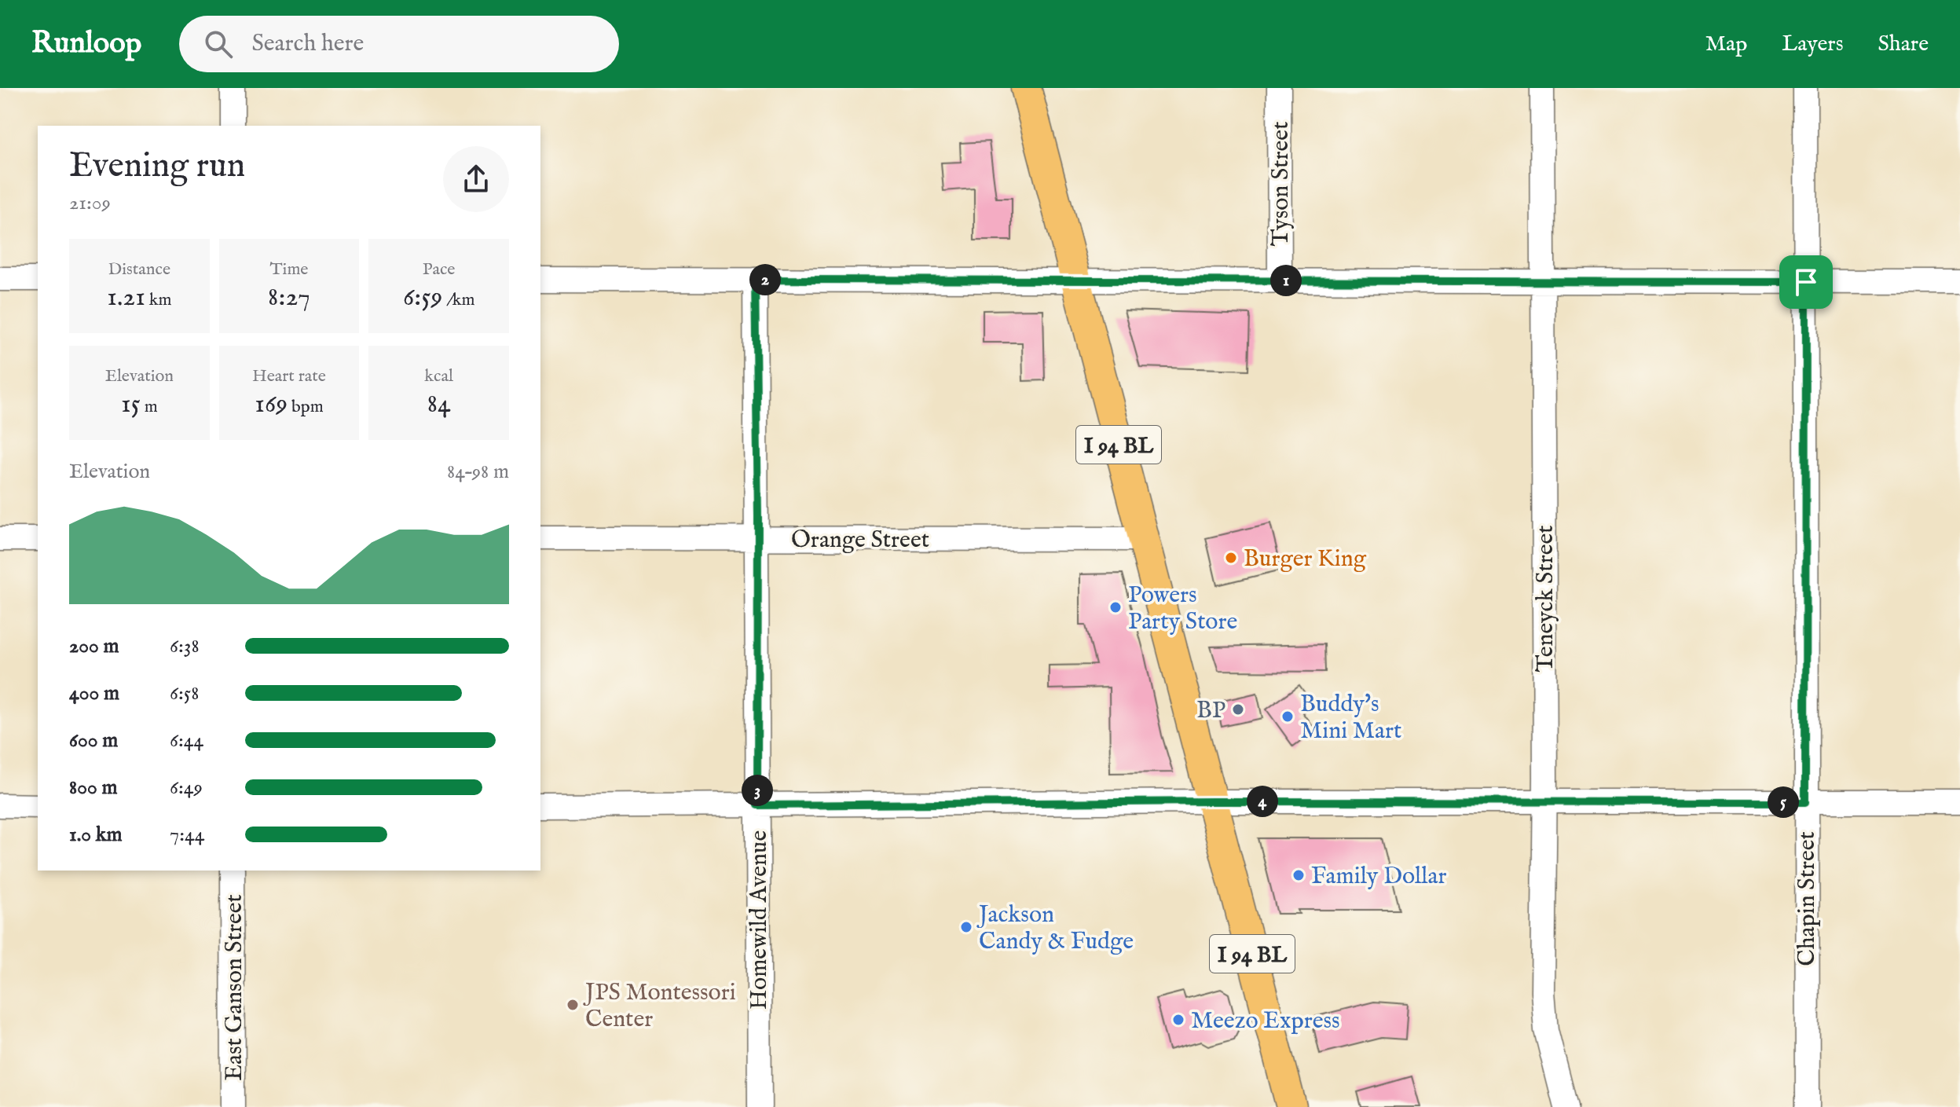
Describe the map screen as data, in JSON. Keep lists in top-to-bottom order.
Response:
{
  "streets": {
    "main road": ["I 94 BL"],
    "street": [
      "Tyson Street",
      "Orange Street",
      "Teneyck Street",
      "Chapin Street",
      "Homewild Avenue",
      "East Ganson Street"
    ]
  },
  "crossings": [
    ["I 94 BL", "Orange Street"],
    ["Orange Street", "Homewild Avenue"]
  ],
  "places": [
    "Burger King",
    "Powers Party Store",
    "BP",
    "Buddy's Mini Mart",
    "Family Dollar",
    "Jackson Candy & Fudge",
    "JPS Montessori Center",
    "Meezo Express"
  ],
  "page": {
    "header": "Runloop",
    "search": "Search here",
    "nav": ["Map", "Layers", "Share"],
    "heading": ["Evening run", "21:09"],
    "stats": [
      ["Distance", "1.21 km"],
      ["Time", "8:27"],
      ["Pace", "6:59 /km"],
      ["Elevation", "15 m"],
      ["Heart rate", "169 bpm"],
      ["kcal", "84"]
    ],
    "pins": [
      "2",
      "1",
      "3",
      "4",
      "5"
    ],
    "chart": ["Elevation", "84–98 m"],
    "list": [
      {
        "name": "200 m",
        "note": "6:38"
      },
      {
        "name": "400 m",
        "note": "6:58"
      },
      {
        "name": "600 m",
        "note": "6:44"
      },
      {
        "name": "800 m",
        "note": "6:49"
      },
      {
        "name": "1.0 km",
        "note": "7:44"
      }
    ]
  }
}
